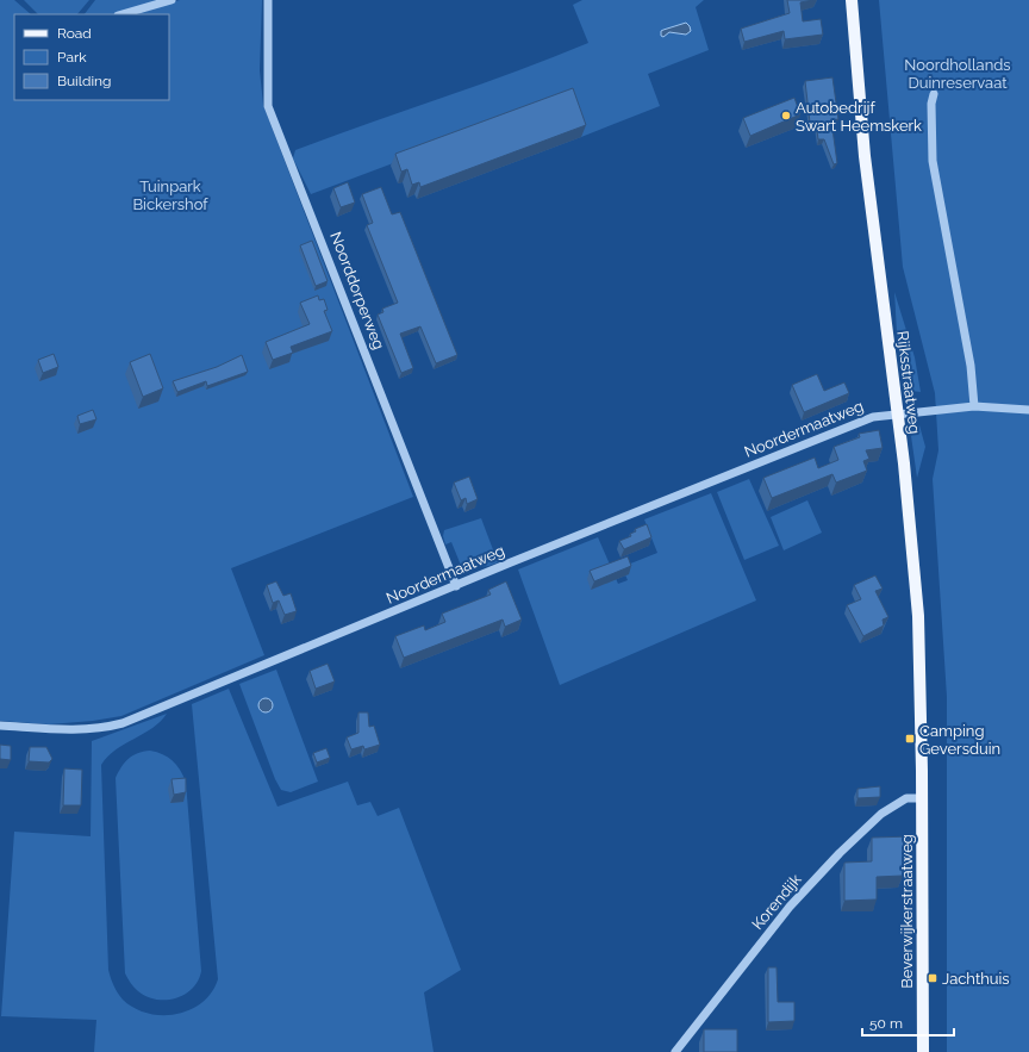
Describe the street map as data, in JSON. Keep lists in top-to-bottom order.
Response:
{
  "streets": {
    "main road": ["Rijksstraatweg", "Beverwijkerstraatweg"],
    "street": ["Noorddorperweg", "Noordermaatweg", "Korendijk"]
  },
  "crossings": [
    ["Noorddorperweg", "Noordermaatweg"],
    ["Rijksstraatweg", "Noordermaatweg"],
    ["Rijksstraatweg", "Beverwijkerstraatweg"],
    ["Korendijk", "Beverwijkerstraatweg"]
  ],
  "parks": ["Noordhollands Duinreservaat", "Tuinpark Bickershof"],
  "places": {
    "other": ["Autobedrijf Swart Heemskerk"],
    "transit": ["Camping Geversduin", "Jachthuis"]
  },
  "legend": ["Road", "Park", "Building"],
  "scale_bar": "50 m"
}
